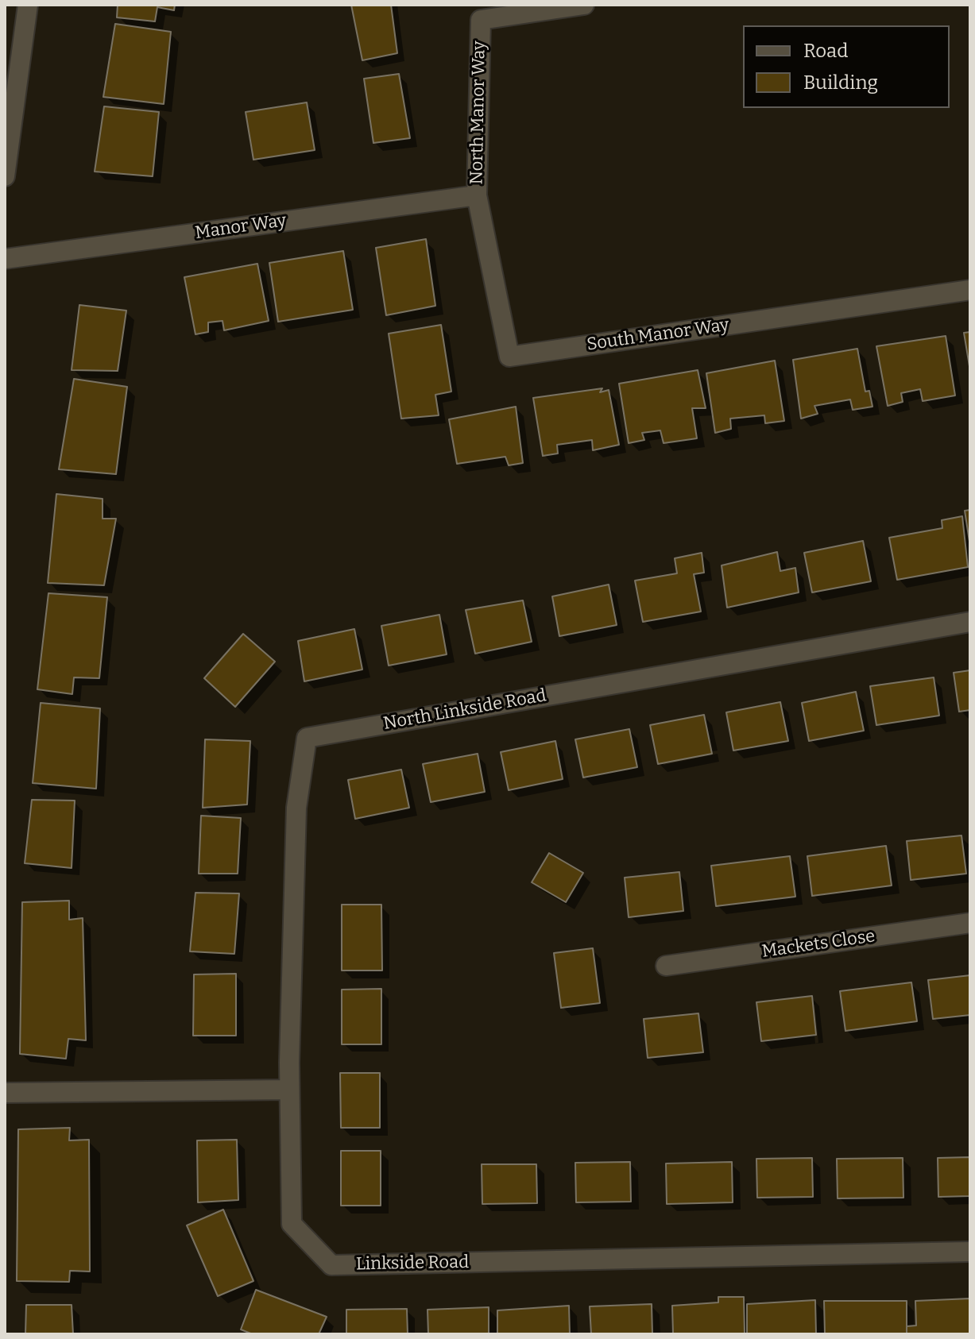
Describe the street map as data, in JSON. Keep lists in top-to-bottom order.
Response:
{
  "streets": {
    "street": [
      "North Manor Way",
      "Manor Way",
      "South Manor Way",
      "North Linkside Road",
      "Mackets Close",
      "Linkside Road"
    ]
  },
  "crossings": [
    ["North Manor Way", "Manor Way"],
    ["North Manor Way", "South Manor Way"],
    ["Manor Way", "South Manor Way"],
    ["North Linkside Road", "Linkside Road"]
  ],
  "legend": ["Road", "Building"]
}
